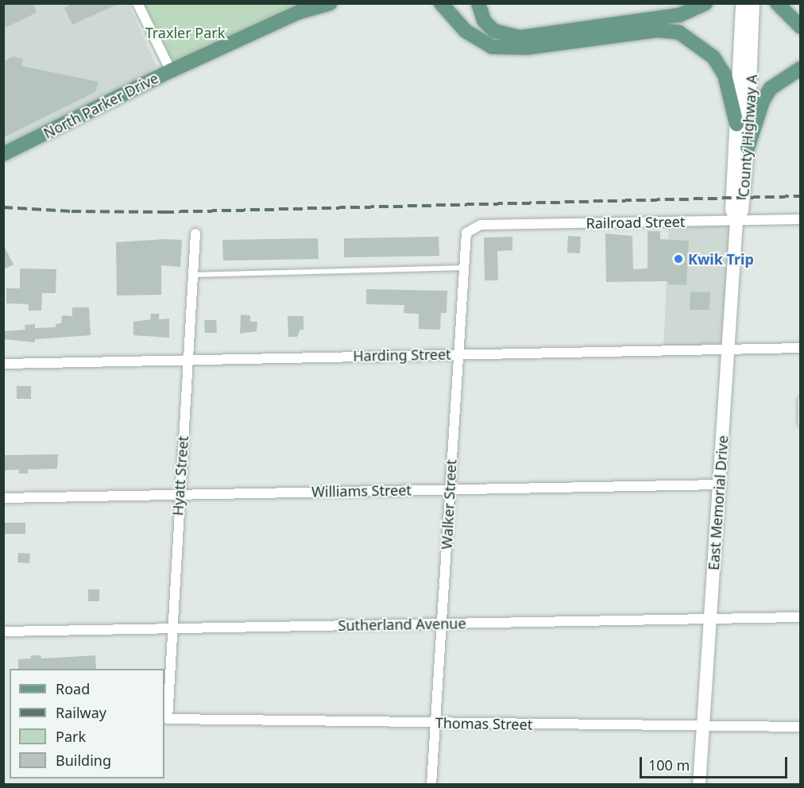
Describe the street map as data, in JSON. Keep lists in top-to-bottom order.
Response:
{
  "streets": {
    "main road": ["North Parker Drive", "County Highway A", "East Memorial Drive"],
    "street": [
      "Railroad Street",
      "Harding Street",
      "Hyatt Street",
      "Williams Street",
      "Walker Street",
      "Sutherland Avenue",
      "Thomas Street"
    ]
  },
  "crossings": [
    ["County Highway A", "Railroad Street"],
    ["County Highway A", "East Memorial Drive"],
    ["Railroad Street", "East Memorial Drive"],
    ["Railroad Street", "Walker Street"],
    ["Harding Street", "Hyatt Street"],
    ["Harding Street", "East Memorial Drive"],
    ["Harding Street", "Walker Street"],
    ["Hyatt Street", "Williams Street"],
    ["Hyatt Street", "Sutherland Avenue"],
    ["Hyatt Street", "Thomas Street"],
    ["Williams Street", "East Memorial Drive"],
    ["Williams Street", "Walker Street"],
    ["East Memorial Drive", "Sutherland Avenue"],
    ["East Memorial Drive", "Thomas Street"],
    ["Walker Street", "Sutherland Avenue"],
    ["Walker Street", "Thomas Street"]
  ],
  "parks": ["Traxler Park"],
  "places": ["Kwik Trip"],
  "legend": [
    "Road",
    "Railway",
    "Park",
    "Building"
  ],
  "scale_bar": "100 m"
}
